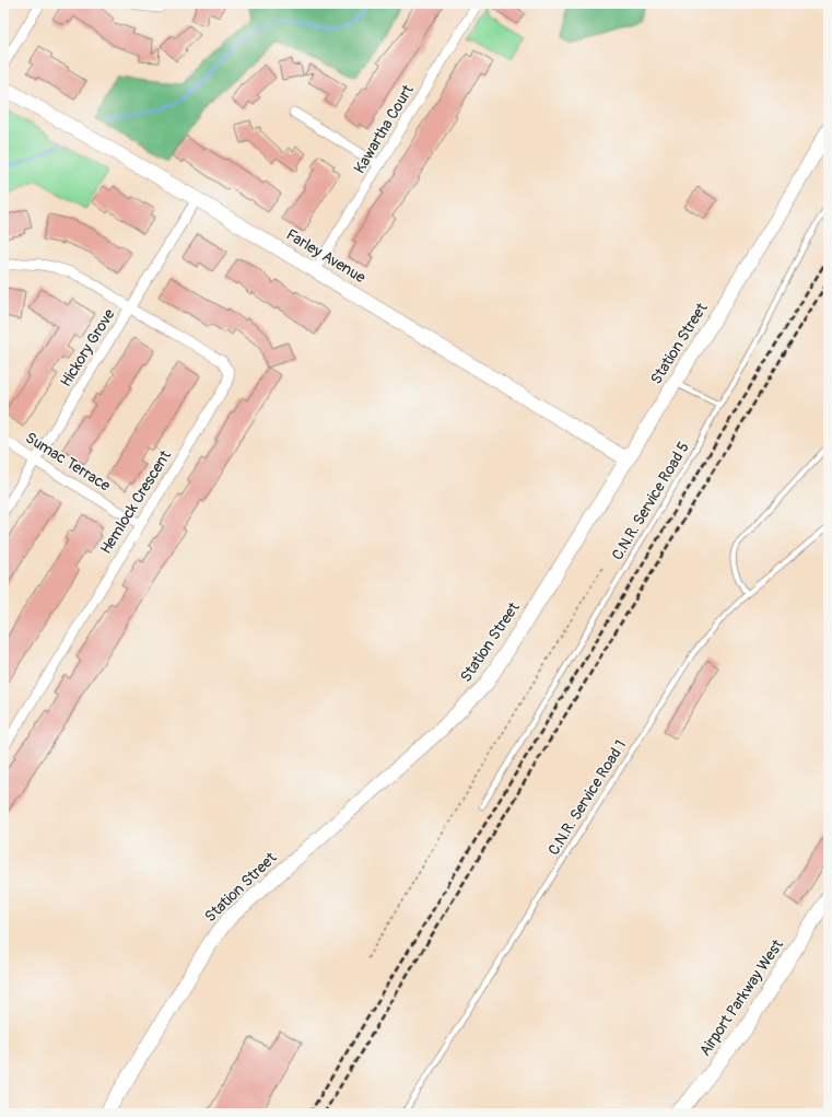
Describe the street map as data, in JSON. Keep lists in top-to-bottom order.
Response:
{
  "streets": {
    "street": [
      "Kawartha Court",
      "Farley Avenue",
      "Station Street",
      "Hickory Grove",
      "Sumac Terrace",
      "Hemlock Crescent",
      "Airport Parkway West"
    ],
    "lane": ["C.N.R. Service Road 5", "C.N.R. Service Road 1"]
  },
  "crossings": [
    ["Kawartha Court", "Farley Avenue"],
    ["Farley Avenue", "Station Street"],
    ["Farley Avenue", "Hickory Grove"],
    ["Hickory Grove", "Sumac Terrace"],
    ["Hickory Grove", "Hemlock Crescent"],
    ["Sumac Terrace", "Hemlock Crescent"]
  ]
}
